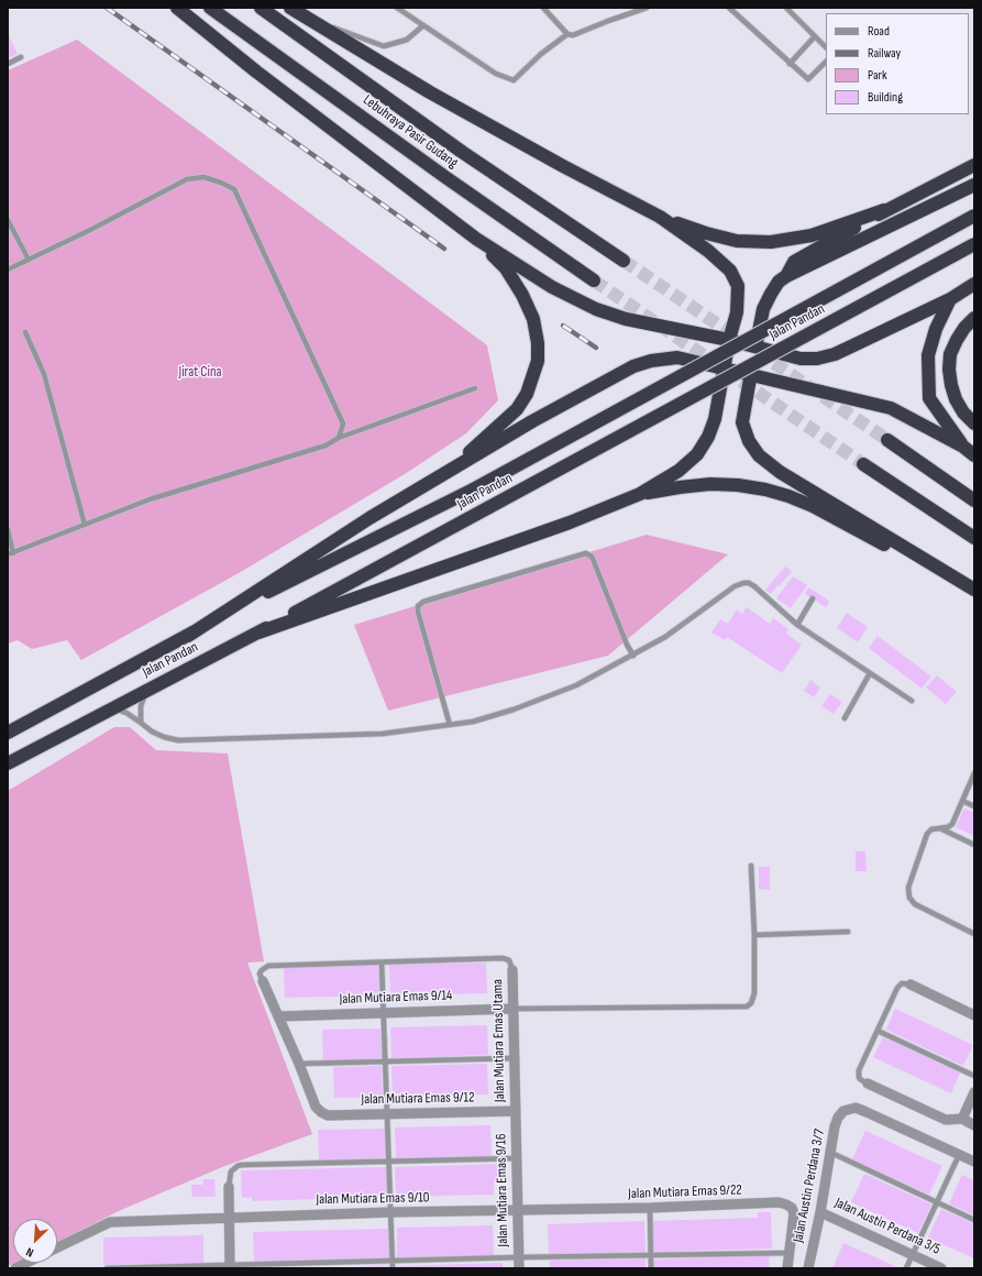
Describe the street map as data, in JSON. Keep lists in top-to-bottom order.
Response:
{
  "streets": {
    "highway": ["Lebuhraya Pasir Gudang", "Jalan Pandan"],
    "street": [
      "Jalan Mutiara Emas 9/14",
      "Jalan Mutiara Emas Utama",
      "Jalan Mutiara Emas 9/12",
      "Jalan Austin Perdana 3/7",
      "Jalan Mutiara Emas 9/16",
      "Jalan Mutiara Emas 9/22",
      "Jalan Mutiara Emas 9/10",
      "Jalan Austin Perdana 3/5"
    ]
  },
  "crossings": [
    ["Jalan Mutiara Emas 9/14", "Jalan Mutiara Emas Utama"],
    ["Jalan Mutiara Emas Utama", "Jalan Mutiara Emas 9/12"],
    ["Jalan Mutiara Emas Utama", "Jalan Mutiara Emas 9/16"],
    ["Jalan Mutiara Emas 9/12", "Jalan Mutiara Emas 9/16"],
    ["Jalan Austin Perdana 3/7", "Jalan Austin Perdana 3/5"],
    ["Jalan Mutiara Emas 9/16", "Jalan Mutiara Emas 9/22"],
    ["Jalan Mutiara Emas 9/16", "Jalan Mutiara Emas 9/10"],
    ["Jalan Mutiara Emas 9/22", "Jalan Mutiara Emas 9/10"]
  ],
  "parks": ["Jirat Cina"],
  "legend": [
    "Road",
    "Railway",
    "Park",
    "Building"
  ],
  "north": "bottom left"
}
